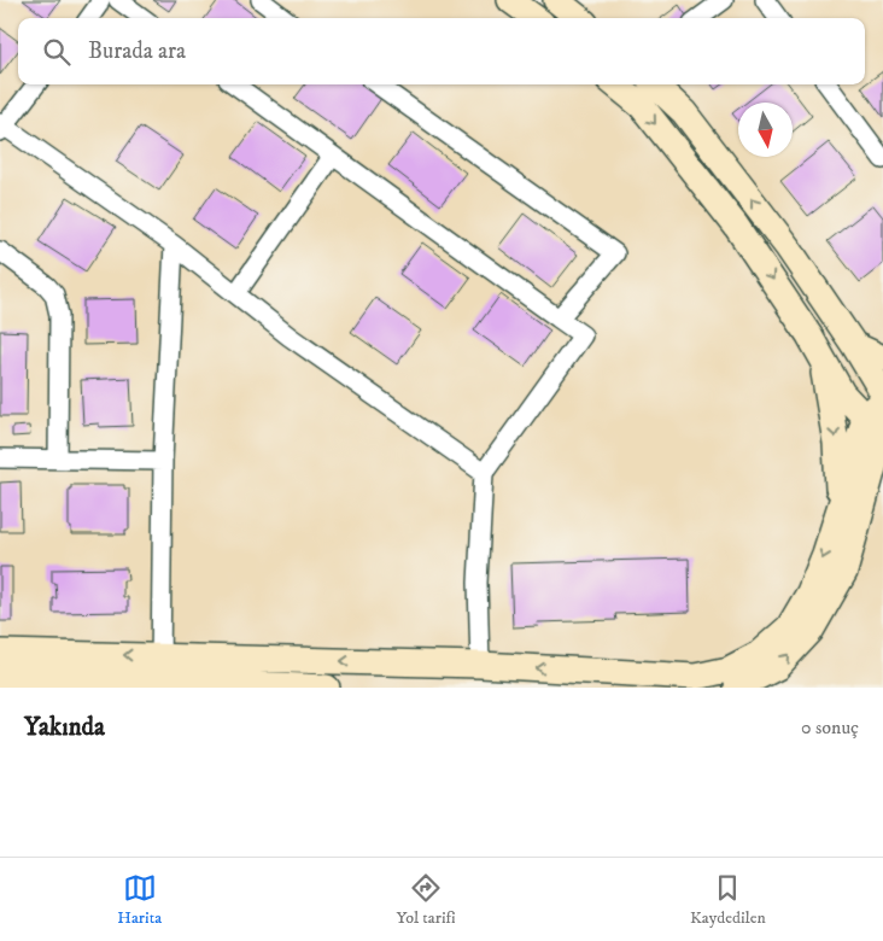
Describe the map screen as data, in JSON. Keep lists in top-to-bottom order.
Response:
{
  "north": "bottom",
  "page": {
    "search": "Burada ara",
    "heading": ["Yakında", "0 sonuç"],
    "nav": ["Harita", "Yol tarifi", "Kaydedilen"]
  }
}
